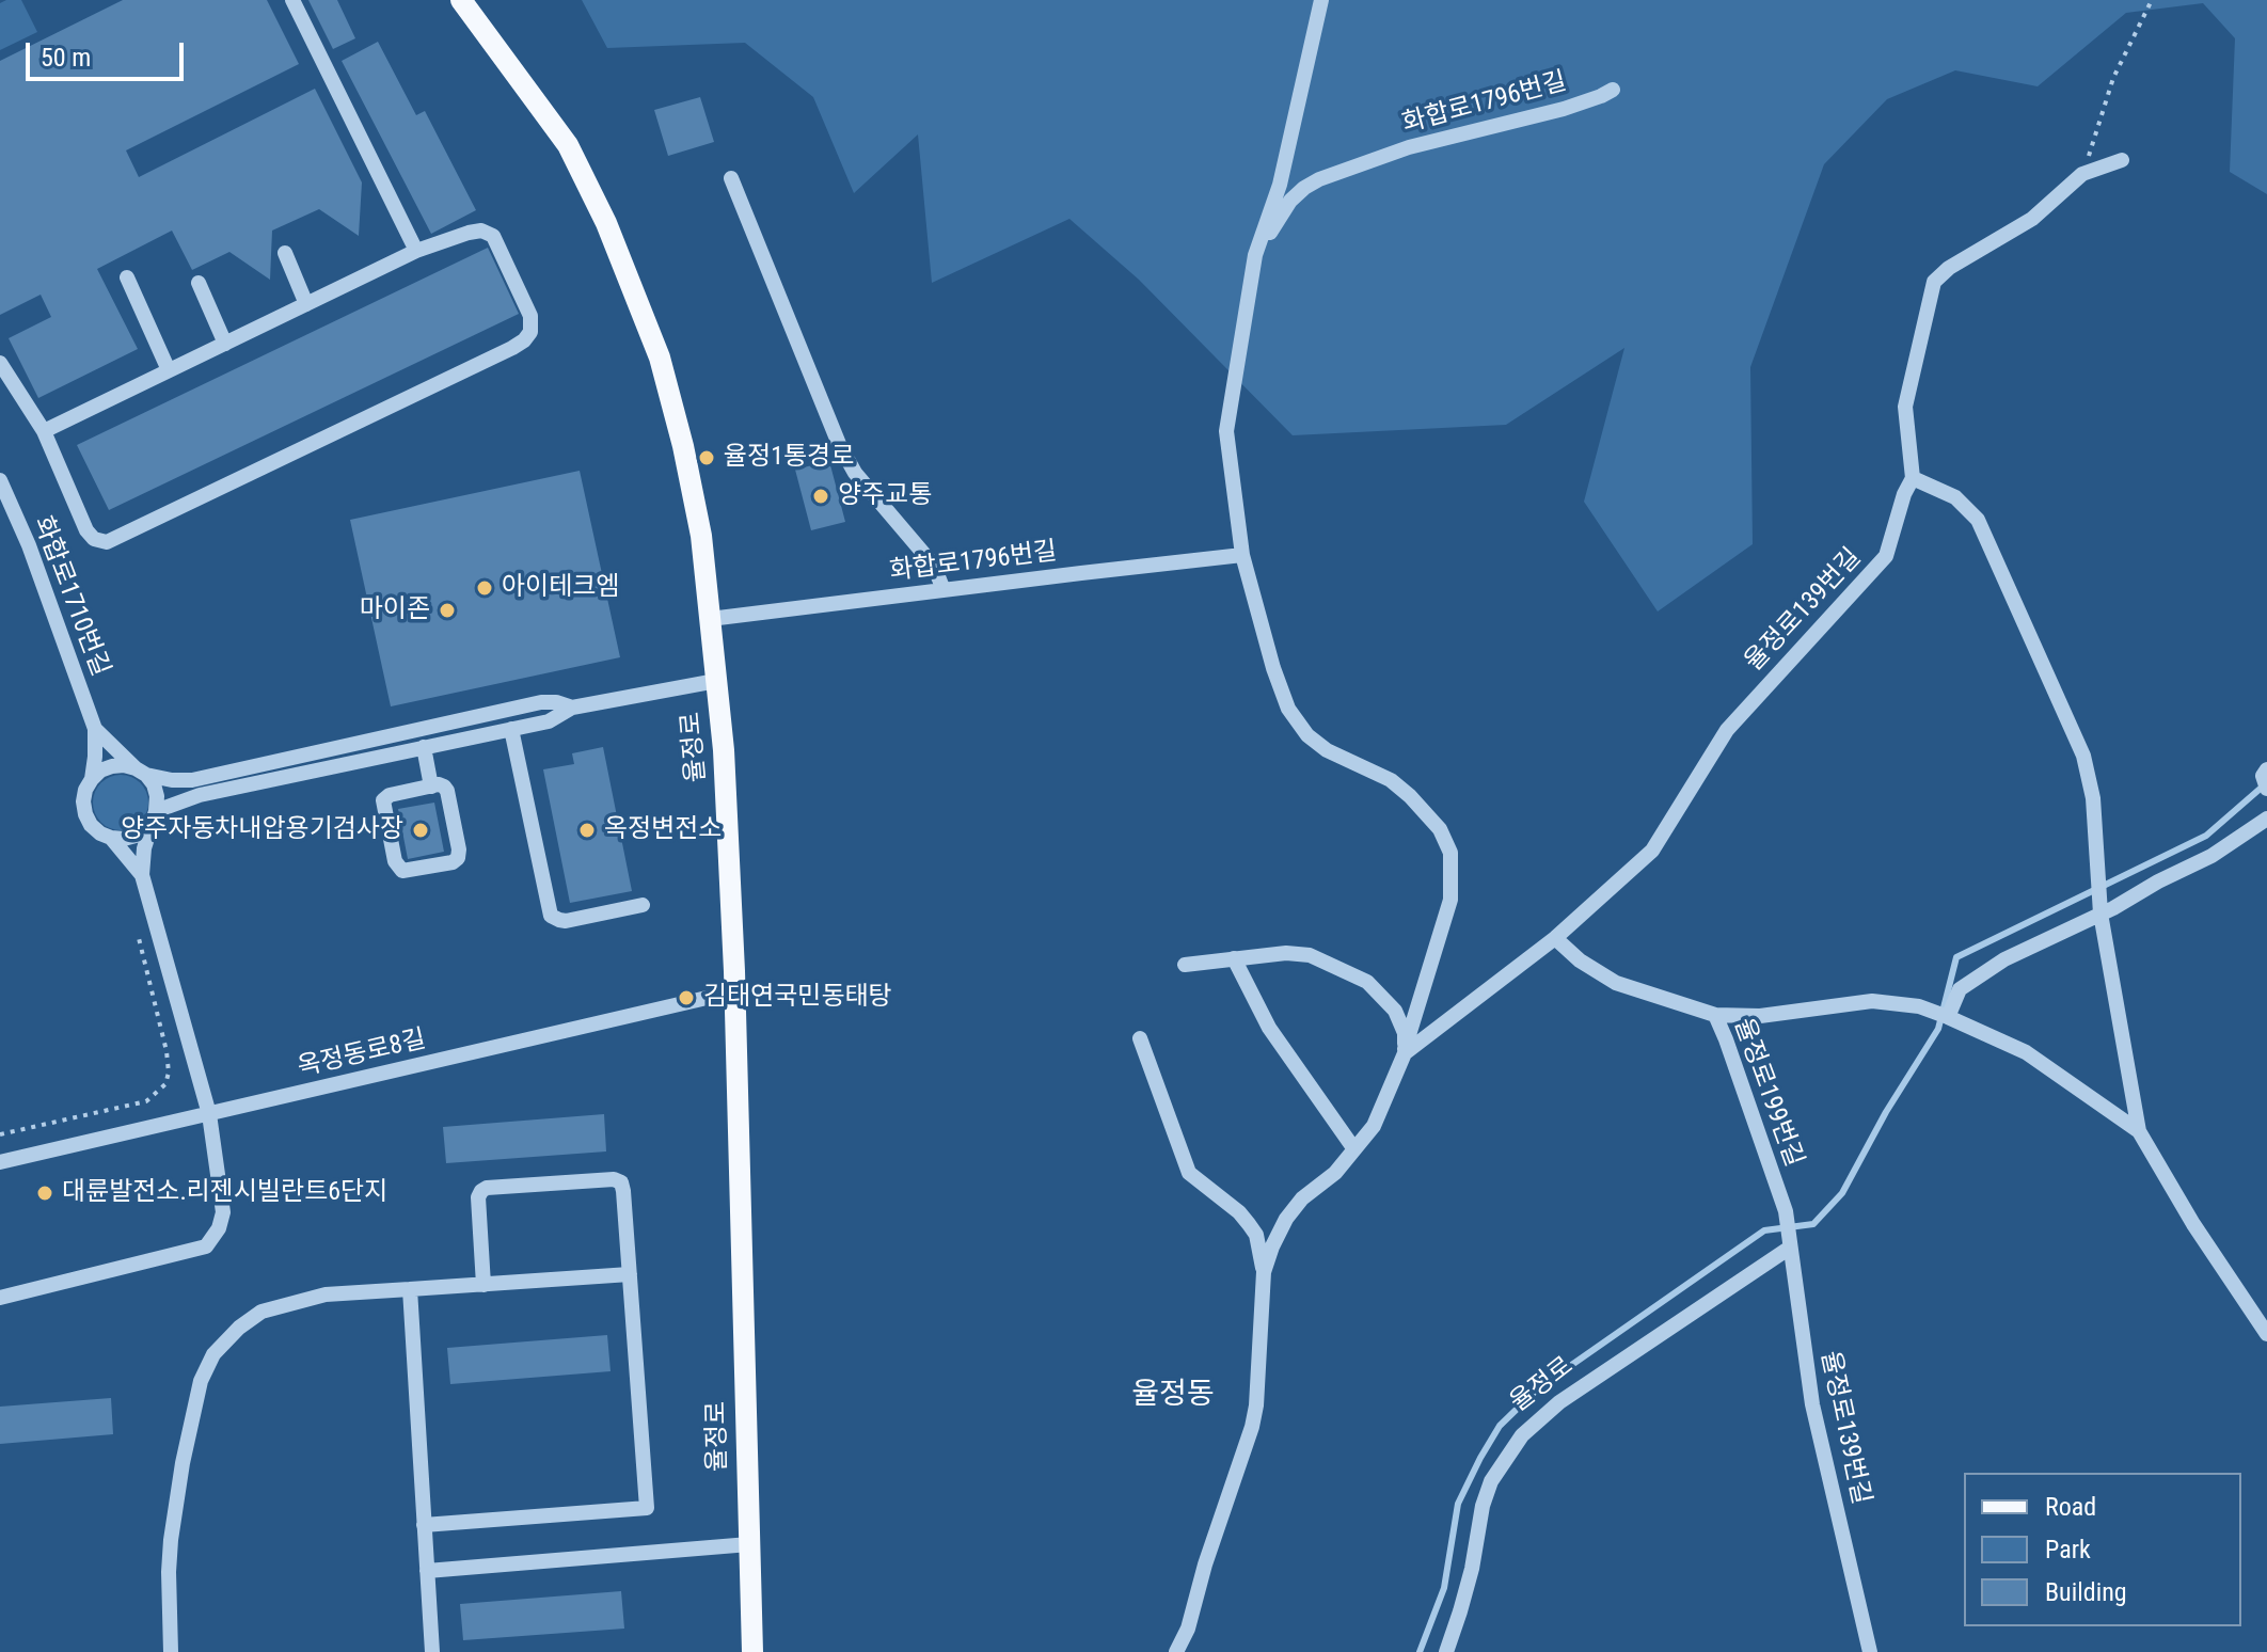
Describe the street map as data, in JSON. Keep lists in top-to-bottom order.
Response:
{
  "streets": {
    "main road": ["율정로"],
    "street": [
      "화합로1796번길",
      "화합로1710번길",
      "율정로139번길",
      "옥정동로8길",
      "율정로199번길"
    ]
  },
  "crossings": [
    ["화합로1796번길", "율정로139번길"],
    ["화합로1796번길", "율정로"],
    ["율정로139번길", "율정로"],
    ["율정로139번길", "율정로199번길"],
    ["율정로", "옥정동로8길"]
  ],
  "districts": ["율정동"],
  "places": [
    "율정1통경로",
    "양주교통",
    "아이테크엠",
    "마이존",
    "양주자동차내압용기검사장",
    "옥정변전소",
    "김태연국민동태탕",
    "대륜발전소.리젠시빌란트6단지"
  ],
  "legend": ["Road", "Park", "Building"],
  "scale_bar": "50 m"
}
